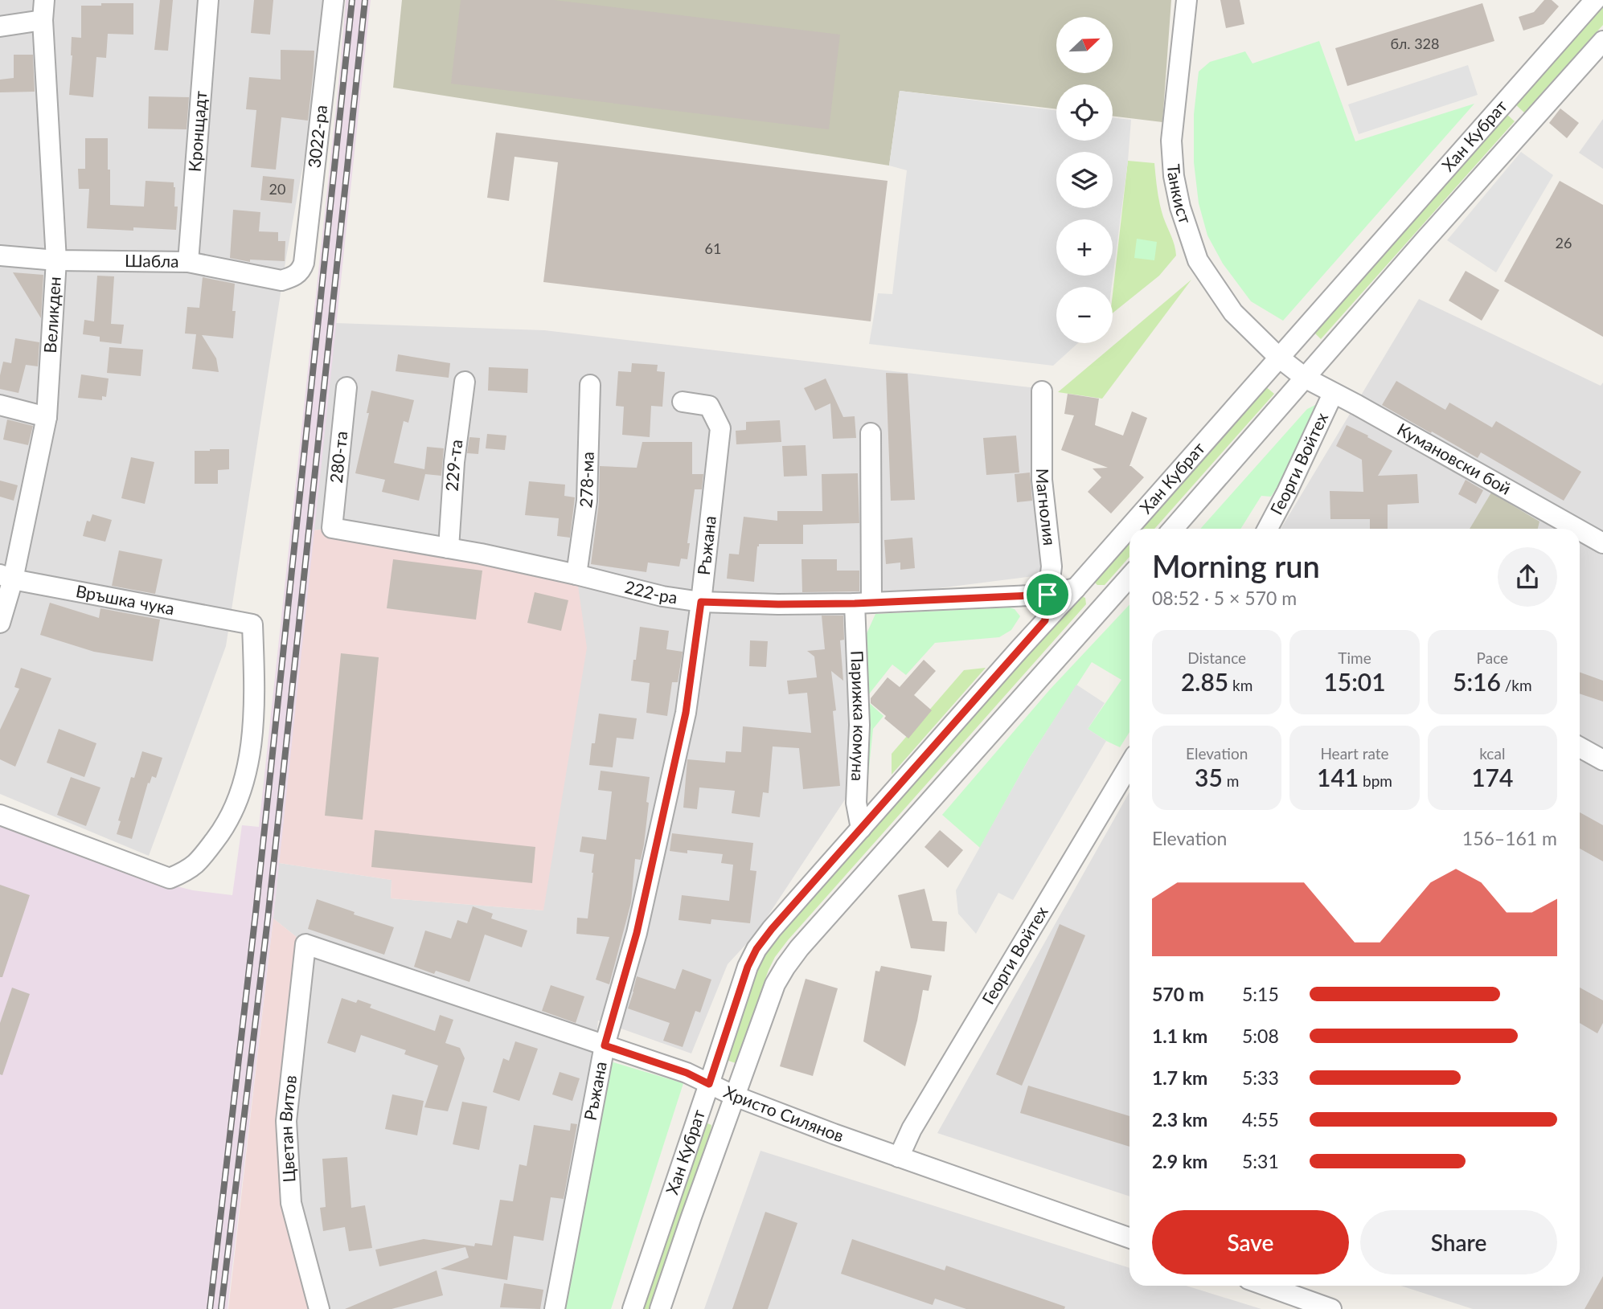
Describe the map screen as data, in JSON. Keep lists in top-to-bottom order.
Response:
{
  "streets": {
    "street": [
      "Кронщадт",
      "3022-ра",
      "Хан Кубрат",
      "Танкист",
      "Шабла",
      "Великден",
      "280-та",
      "Кумановски бой",
      "Георги Войтех",
      "229-та",
      "278-ма",
      "Магнолия",
      "Ръжана",
      "222-ра",
      "Връшка чука",
      "Парижка комуна",
      "Христо Силянов",
      "Цветан Витов"
    ]
  },
  "crossings": [
    ["Кронщадт", "Шабла"],
    ["3022-ра", "Шабла"],
    ["Хан Кубрат", "Танкист"],
    ["Хан Кубрат", "Кумановски бой"],
    ["Хан Кубрат", "Магнолия"],
    ["Хан Кубрат", "222-ра"],
    ["Хан Кубрат", "Парижка комуна"],
    ["Хан Кубрат", "Христо Силянов"],
    ["Танкист", "Кумановски бой"],
    ["Шабла", "Великден"],
    ["Великден", "Връшка чука"],
    ["280-та", "222-ра"],
    ["Кумановски бой", "Георги Войтех"],
    ["Георги Войтех", "Христо Силянов"],
    ["229-та", "222-ра"],
    ["278-ма", "222-ра"],
    ["Магнолия", "222-ра"],
    ["Ръжана", "222-ра"],
    ["Ръжана", "Христо Силянов"],
    ["222-ра", "Парижка комуна"],
    ["Христо Силянов", "Цветан Витов"]
  ],
  "house_numbers": [
    "бл. 328",
    "20",
    "26",
    "61"
  ],
  "north": "top right",
  "page": {
    "map_buttons": ["+", "−"],
    "heading": ["Morning run", "08:52 · 5 × 570 m"],
    "stats": [
      ["Distance", "2.85 km"],
      ["Time", "15:01"],
      ["Pace", "5:16 /km"],
      ["Elevation", "35 m"],
      ["Heart rate", "141 bpm"],
      ["kcal", "174"]
    ],
    "chart": ["Elevation", "156–161 m"],
    "list": [
      {
        "name": "570 m",
        "note": "5:15"
      },
      {
        "name": "1.1 km",
        "note": "5:08"
      },
      {
        "name": "1.7 km",
        "note": "5:33"
      },
      {
        "name": "2.3 km",
        "note": "4:55"
      },
      {
        "name": "2.9 km",
        "note": "5:31"
      }
    ],
    "buttons": ["Save", "Share"]
  }
}
